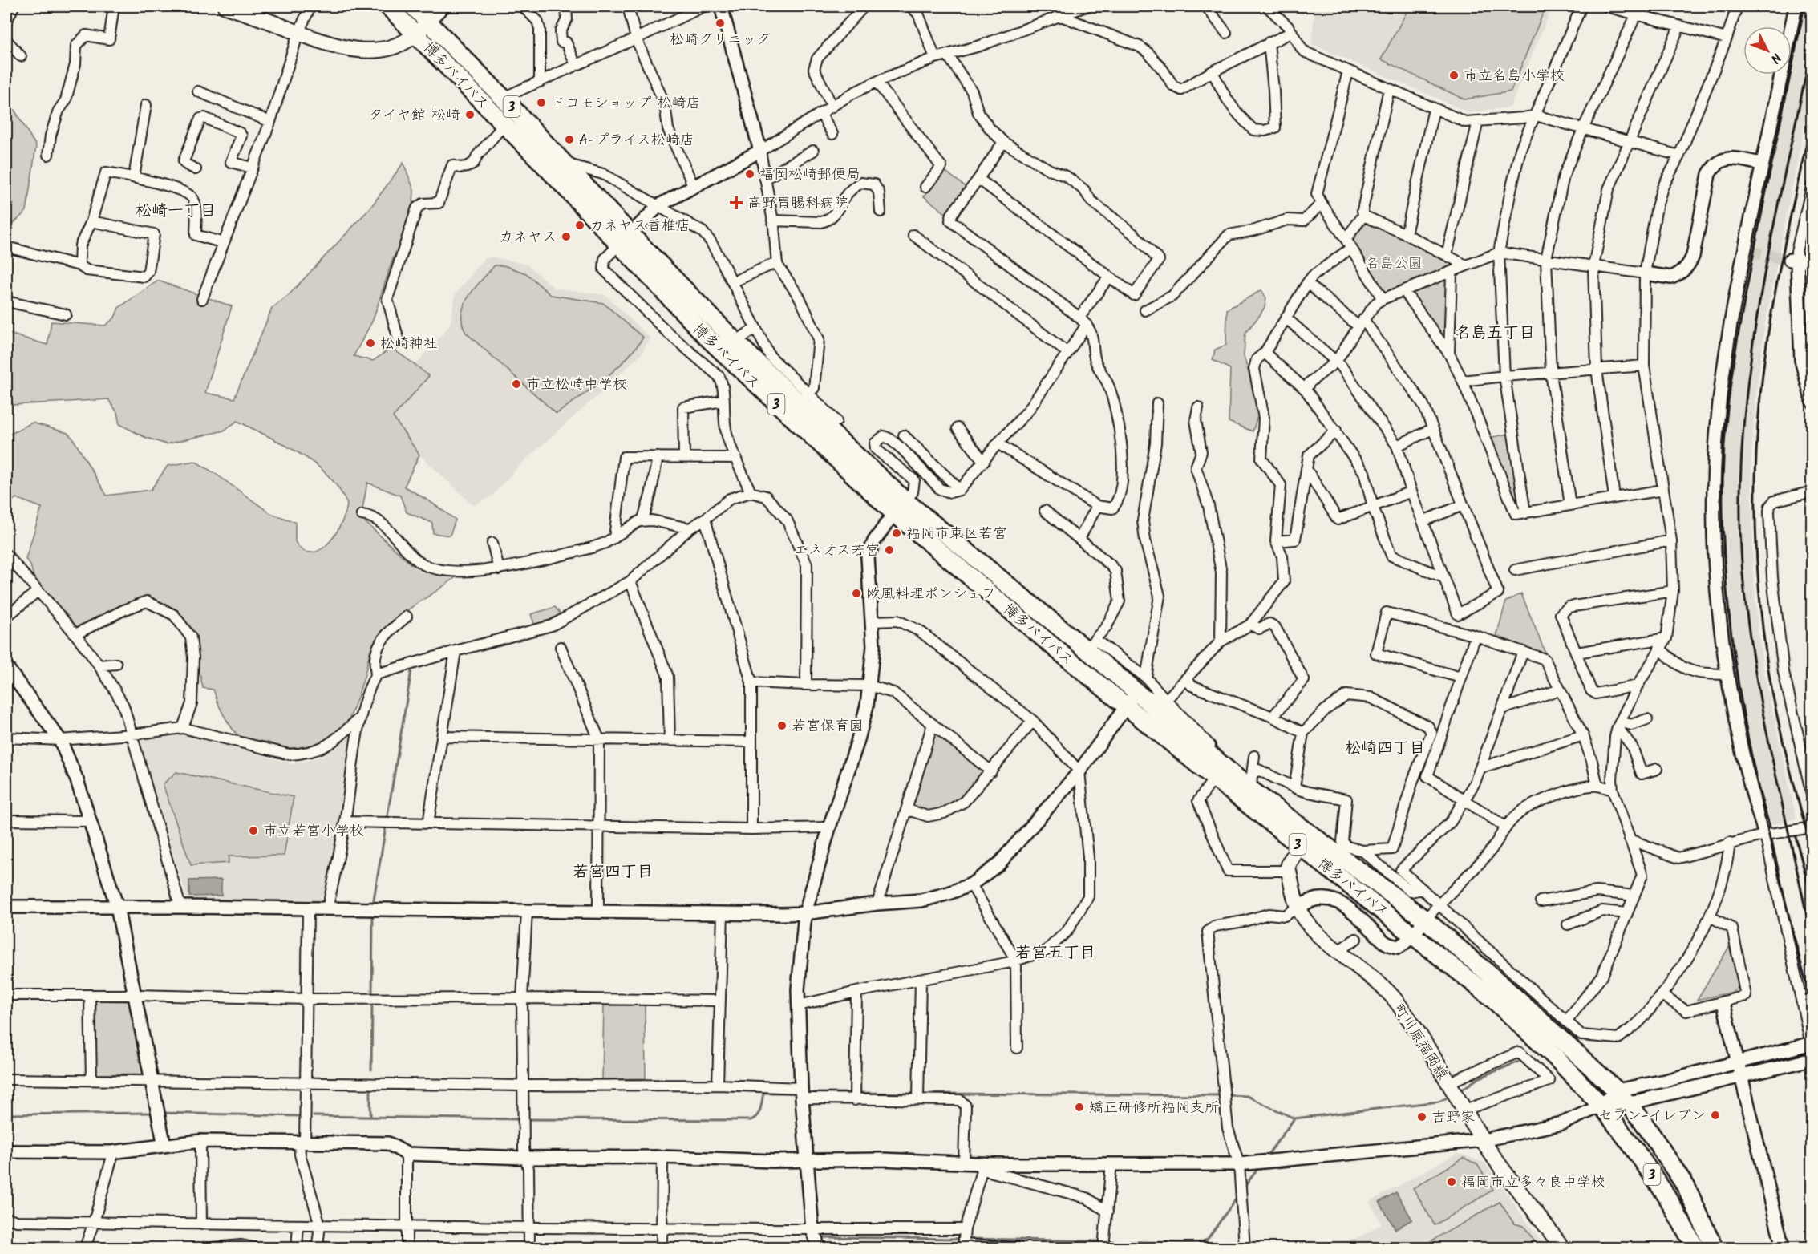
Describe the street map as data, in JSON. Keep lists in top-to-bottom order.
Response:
{
  "streets": {
    "highway": ["博多バイパス", "3"],
    "main road": ["町川原福岡線"]
  },
  "districts": [
    "松崎一丁目",
    "名島五丁目",
    "松崎四丁目",
    "若宮四丁目",
    "若宮五丁目"
  ],
  "parks": ["名島公園"],
  "places": {
    "other": [
      "松崎クリニック",
      "市立名島小学校",
      "ドコモショップ 松崎店",
      "タイヤ館 松崎",
      "A-プライス松崎店",
      "福岡松崎郵便局",
      "カネヤス香椎店",
      "カネヤス",
      "松崎神社",
      "市立松崎中学校",
      "福岡市東区若宮",
      "エネオス若宮",
      "欧風料理ポンシェフ",
      "若宮保育園",
      "市立若宮小学校",
      "矯正研修所福岡支所",
      "セブン-イレブン",
      "吉野家",
      "福岡市立多々良中学校"
    ],
    "health": ["高野胃腸科病院"]
  },
  "north": "bottom right"
}
